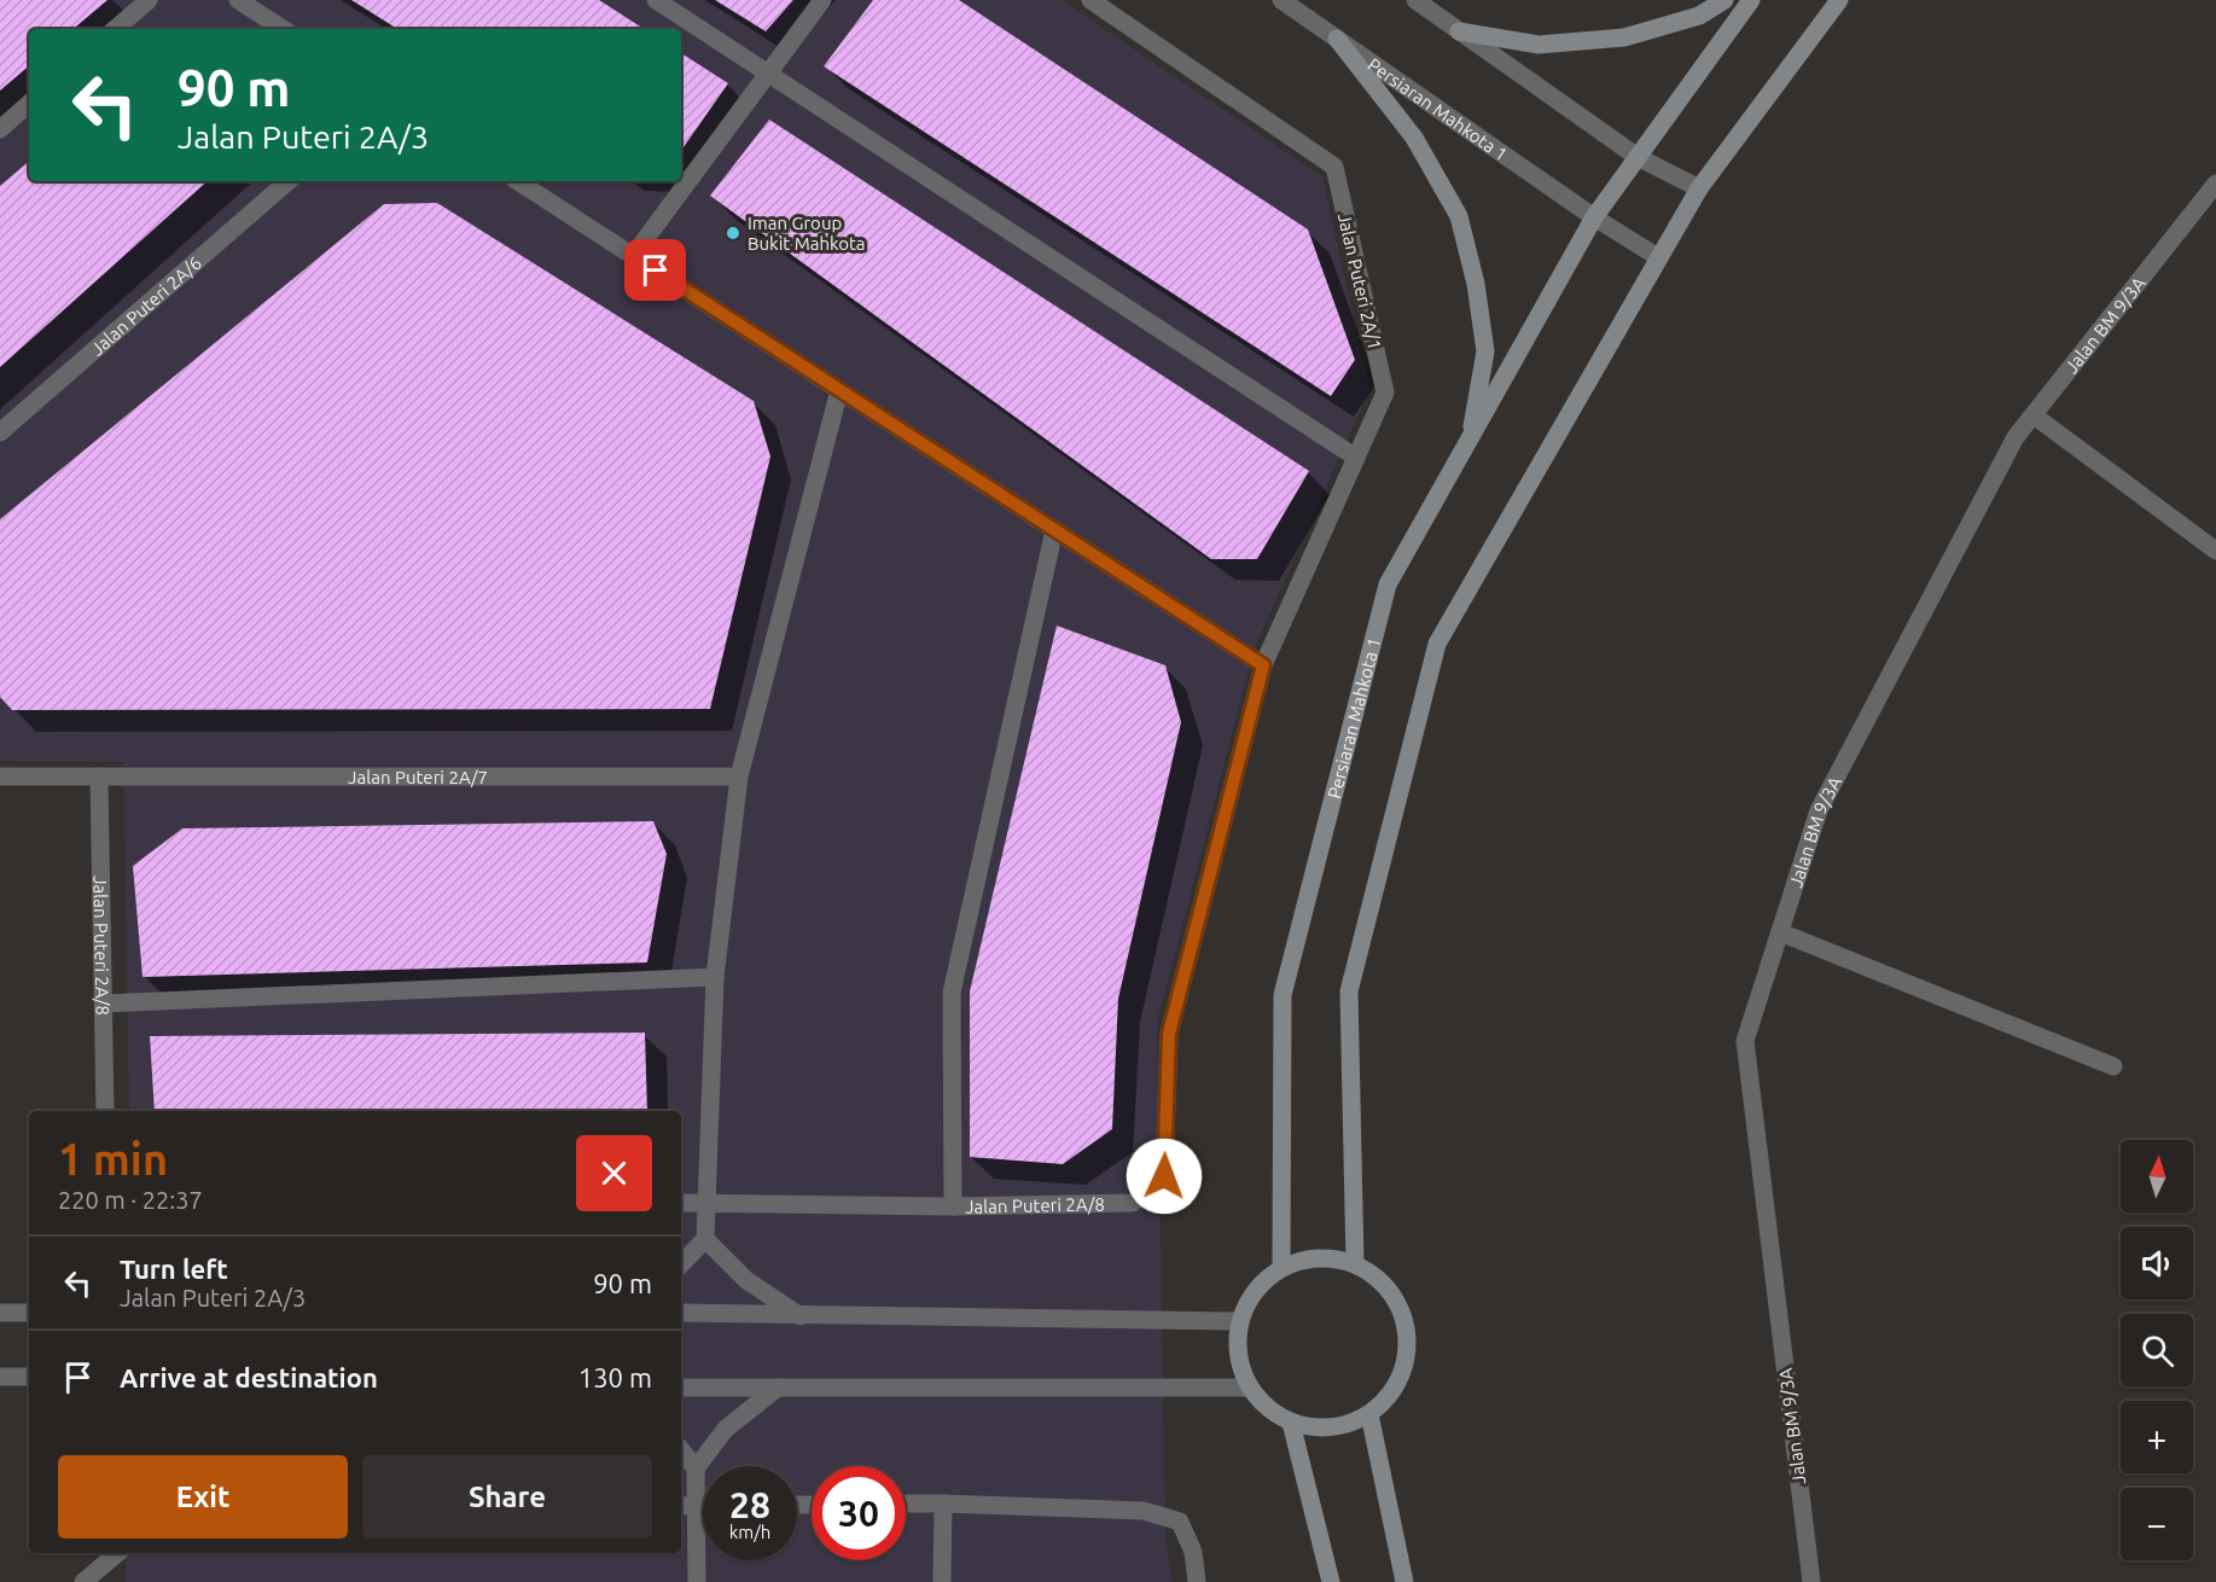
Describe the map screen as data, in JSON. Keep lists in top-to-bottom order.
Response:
{
  "streets": {
    "main road": ["Persiaran Mahkota 1"],
    "street": [
      "Jalan Puteri 2A/1",
      "Jalan Puteri 2A/6",
      "Jalan BM 9/3A",
      "Jalan Puteri 2A/7",
      "Jalan Puteri 2A/8"
    ]
  },
  "crossings": [
    ["Jalan Puteri 2A/1", "Jalan Puteri 2A/8"],
    ["Jalan Puteri 2A/7", "Jalan Puteri 2A/8"]
  ],
  "places": ["Iman Group Bukit Mahkota"],
  "north": "top",
  "page": {
    "turn": ["90 m", "Jalan Puteri 2A/3"],
    "heading": ["1 min", "220 m · 22:37"],
    "map_buttons": ["+", "−"],
    "list": [
      {
        "name": "Turn left",
        "note": "Jalan Puteri 2A/3",
        "value": "90 m"
      },
      {
        "name": "Arrive at destination",
        "value": "130 m"
      }
    ],
    "buttons": ["Exit", "Share"],
    "speed": "28 km/h",
    "limit": "30"
  }
}
